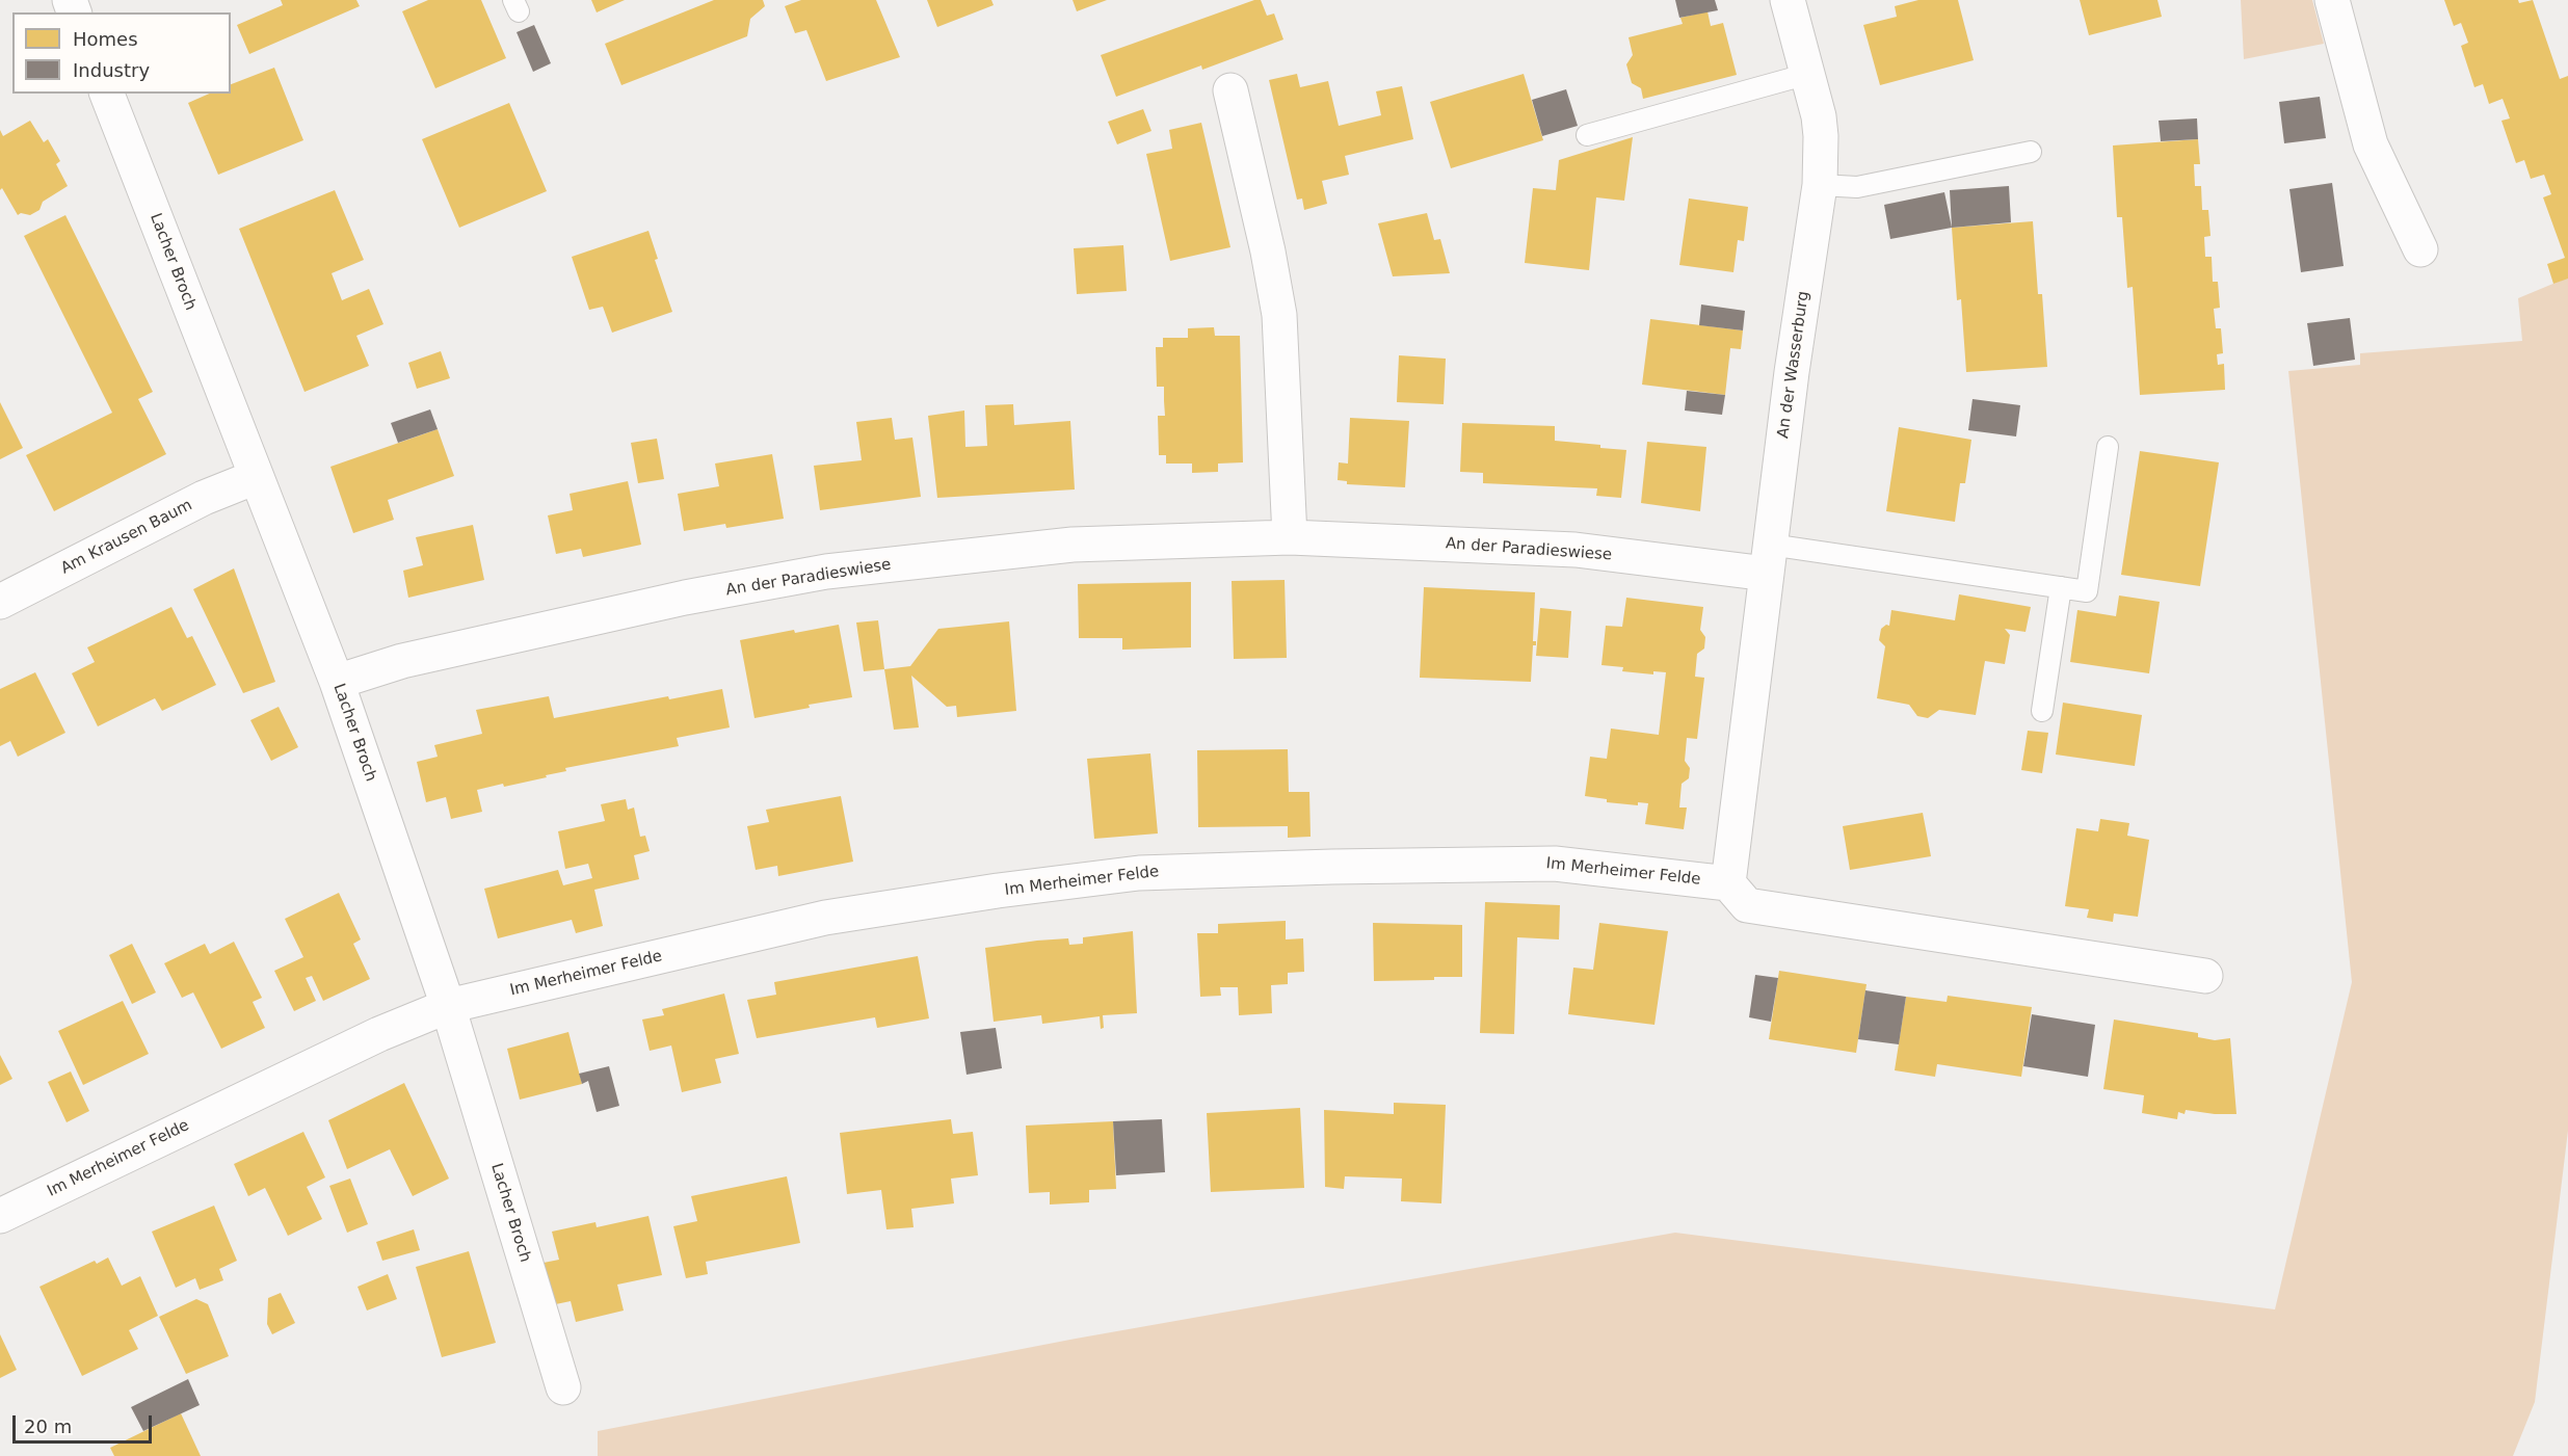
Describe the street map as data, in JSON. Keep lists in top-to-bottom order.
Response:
{
  "streets": {
    "street": [
      "Lacher Broch",
      "An der Wasserburg",
      "Am Krausen Baum",
      "An der Paradieswiese",
      "Im Merheimer Felde"
    ]
  },
  "crossings": [
    ["Lacher Broch", "Am Krausen Baum"],
    ["Lacher Broch", "An der Paradieswiese"],
    ["Lacher Broch", "Im Merheimer Felde"],
    ["An der Wasserburg", "An der Paradieswiese"],
    ["An der Wasserburg", "Im Merheimer Felde"]
  ],
  "legend": ["Homes", "Industry"],
  "scale_bar": "20 m"
}
